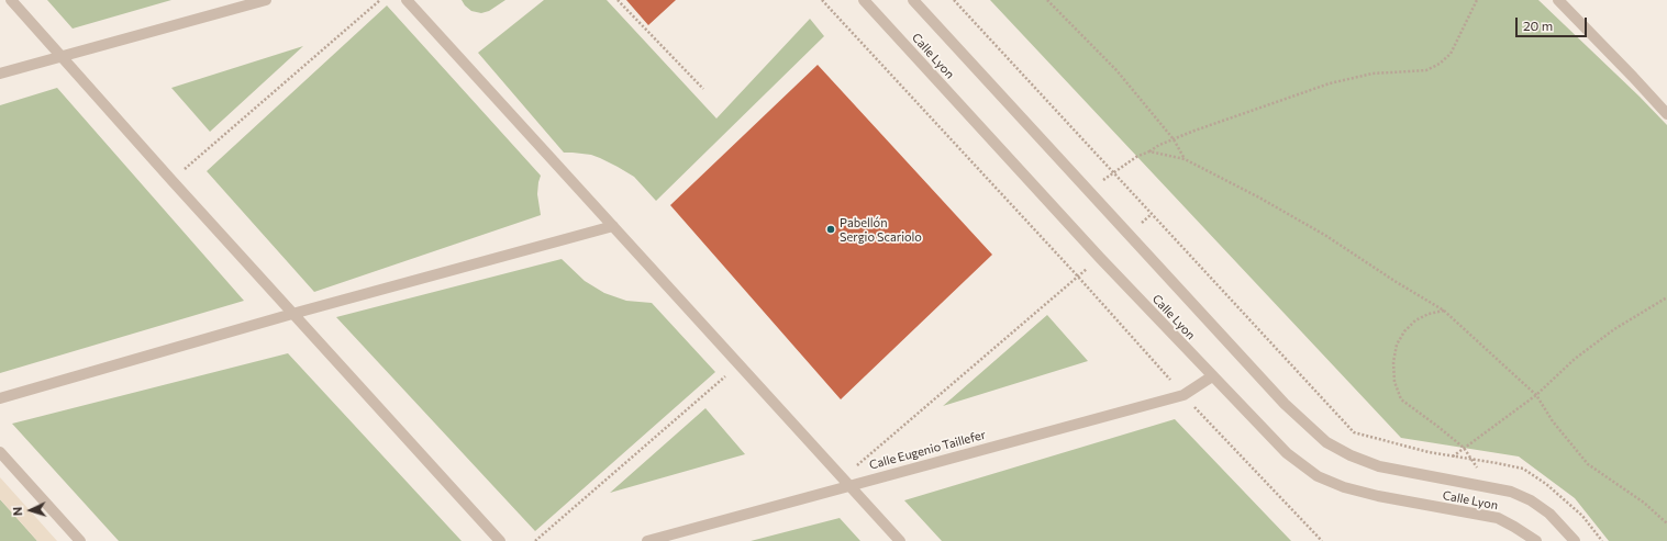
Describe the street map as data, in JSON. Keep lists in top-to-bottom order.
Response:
{
  "streets": {
    "street": ["Calle Lyon", "Calle Eugenio Taillefer"]
  },
  "crossings": [
    ["Calle Lyon", "Calle Eugenio Taillefer"]
  ],
  "places": ["Pabellón Sergio Scariolo"],
  "scale_bar": "20 m",
  "north": "left"
}
